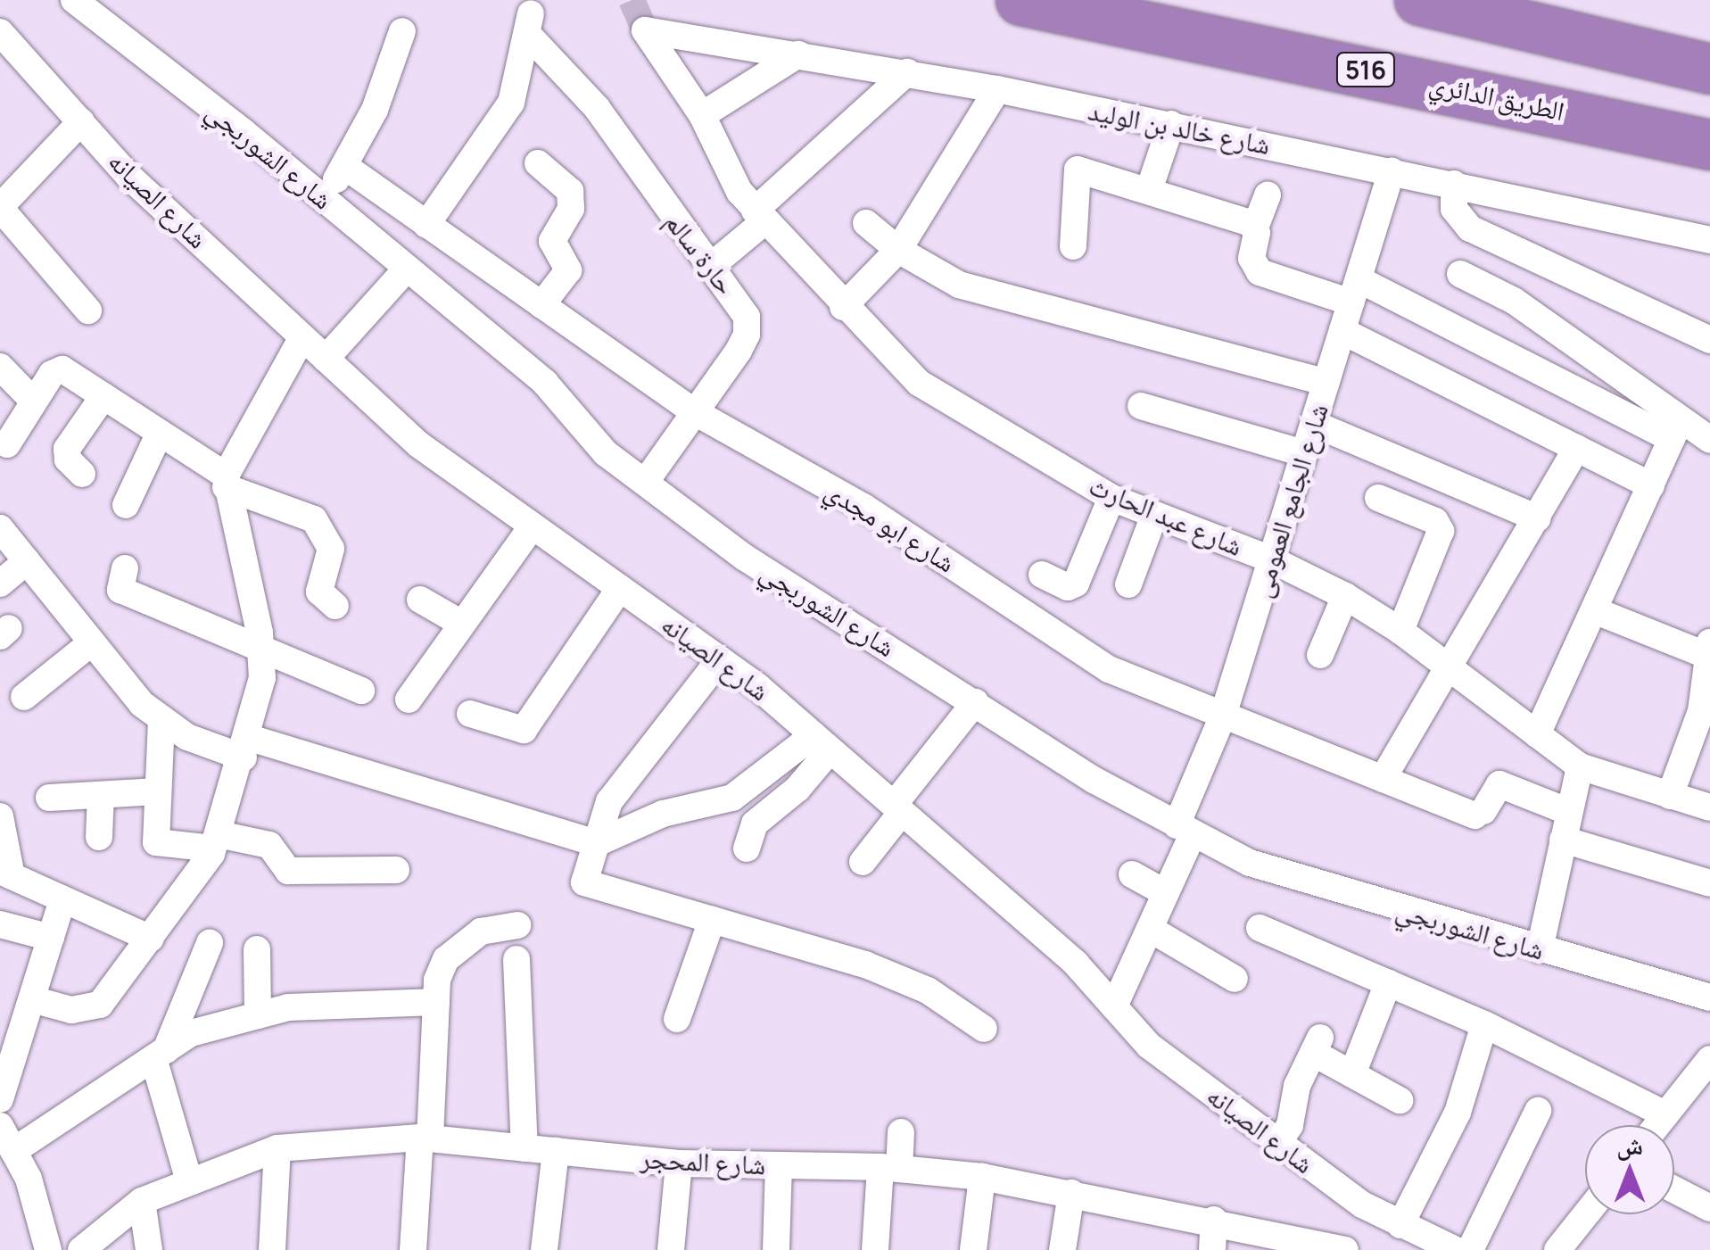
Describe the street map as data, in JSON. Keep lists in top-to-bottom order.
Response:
{
  "streets": {
    "highway": ["516", "الطريق الدائري"],
    "street": [
      "شارع خالد بن الوليد",
      "شارع الشوربجي",
      "شارع الصيانه",
      "حارة سالم",
      "شارع الجامع العمومى",
      "شارع عبد الحارث",
      "شارع ابو مجدي",
      "شارع المحجر"
    ]
  },
  "crossings": [
    ["شارع خالد بن الوليد", "شارع الجامع العمومى"],
    ["شارع خالد بن الوليد", "شارع عبد الحارث"],
    ["شارع الشوربجي", "حارة سالم"],
    ["شارع الشوربجي", "شارع الجامع العمومى"],
    ["شارع الصيانه", "شارع الجامع العمومى"],
    ["حارة سالم", "شارع ابو مجدي"],
    ["شارع الجامع العمومى", "شارع عبد الحارث"],
    ["شارع الجامع العمومى", "شارع ابو مجدي"]
  ],
  "north": "top"
}
